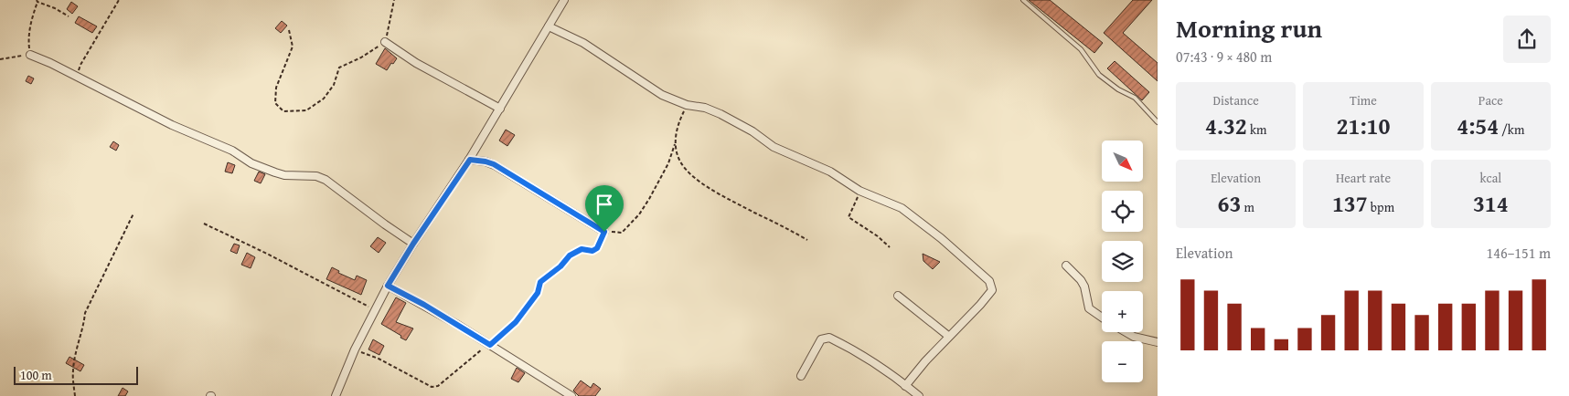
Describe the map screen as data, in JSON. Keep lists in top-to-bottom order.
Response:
{
  "scale_bar": "100 m",
  "north": "bottom right",
  "page": {
    "heading": ["Morning run", "07:43 · 9 × 480 m"],
    "stats": [
      ["Distance", "4.32 km"],
      ["Time", "21:10"],
      ["Pace", "4:54 /km"],
      ["Elevation", "63 m"],
      ["Heart rate", "137 bpm"],
      ["kcal", "314"]
    ],
    "map_buttons": ["+", "−"],
    "chart": ["Elevation", "146–151 m"],
    "scale": "100 m"
  }
}
